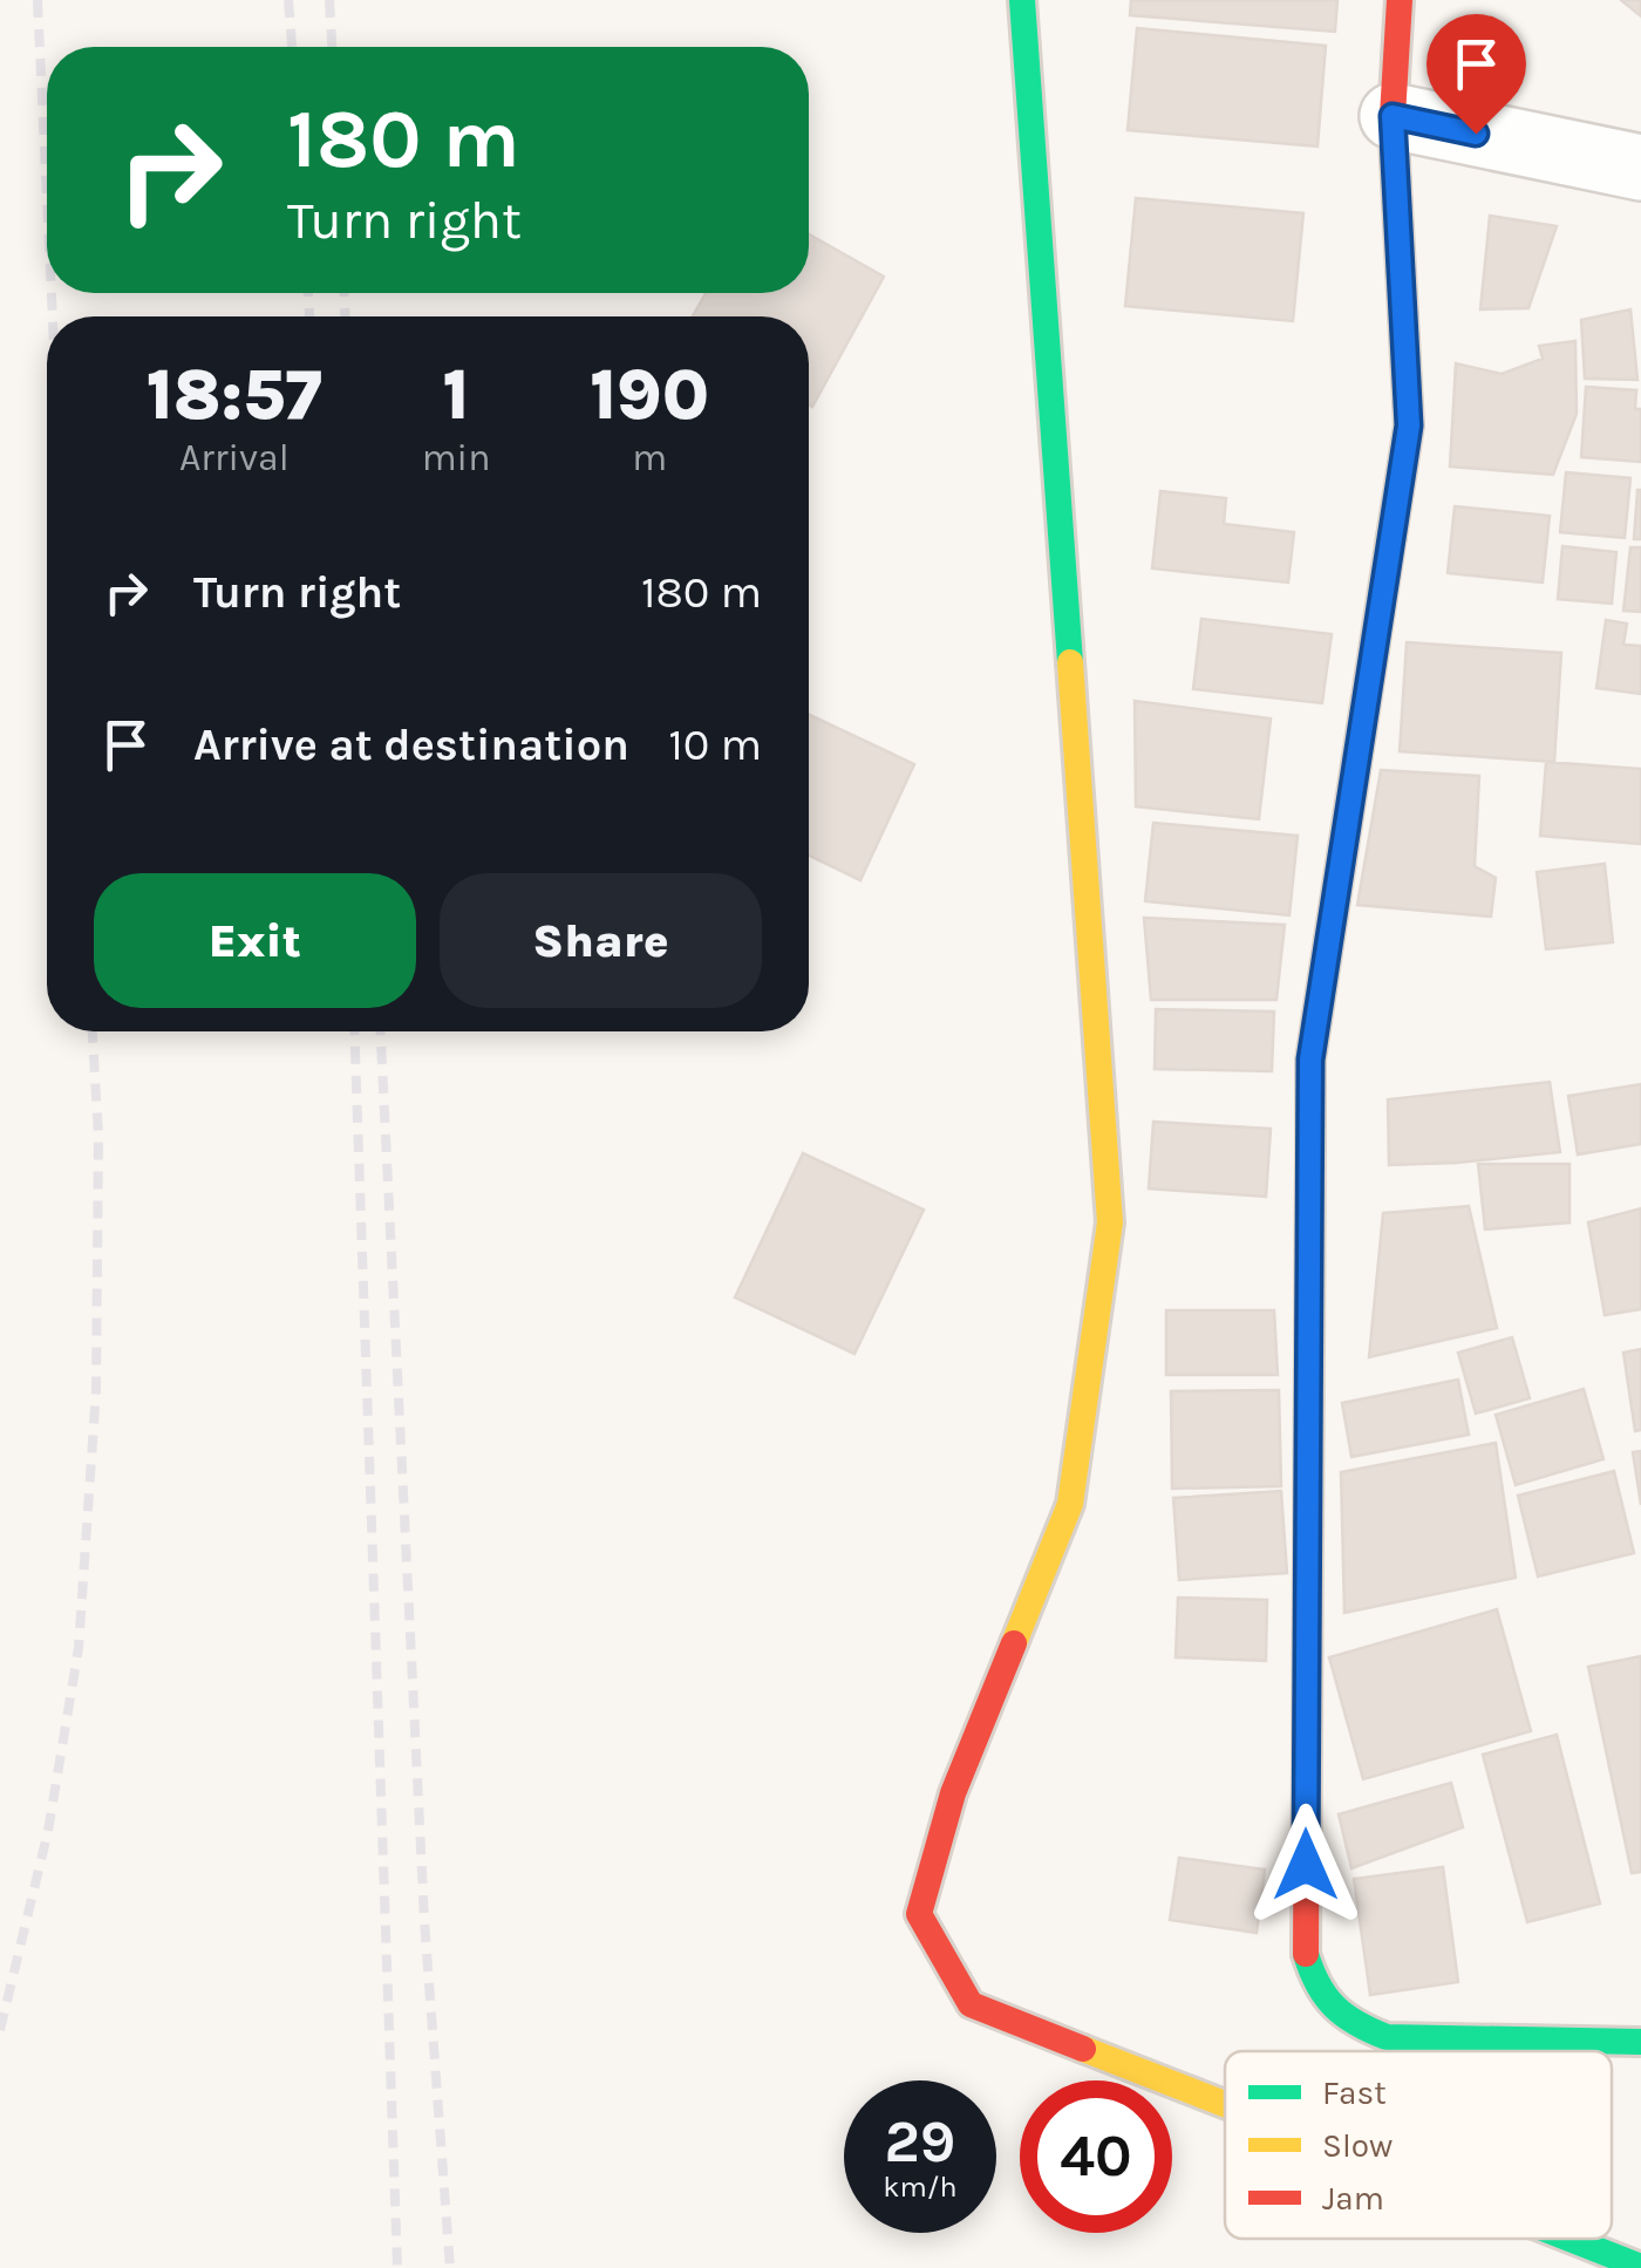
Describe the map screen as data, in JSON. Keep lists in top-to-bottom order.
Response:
{
  "legend": ["Fast", "Slow", "Jam"],
  "page": {
    "turn": ["180 m", "Turn right"],
    "eta": [
      "18:57",
      "Arrival",
      "1",
      "min",
      "190",
      "m"
    ],
    "list": [
      {
        "name": "Turn right",
        "value": "180 m"
      },
      {
        "name": "Arrive at destination",
        "value": "10 m"
      }
    ],
    "buttons": ["Exit", "Share"],
    "speed": "29 km/h",
    "limit": "40"
  }
}
